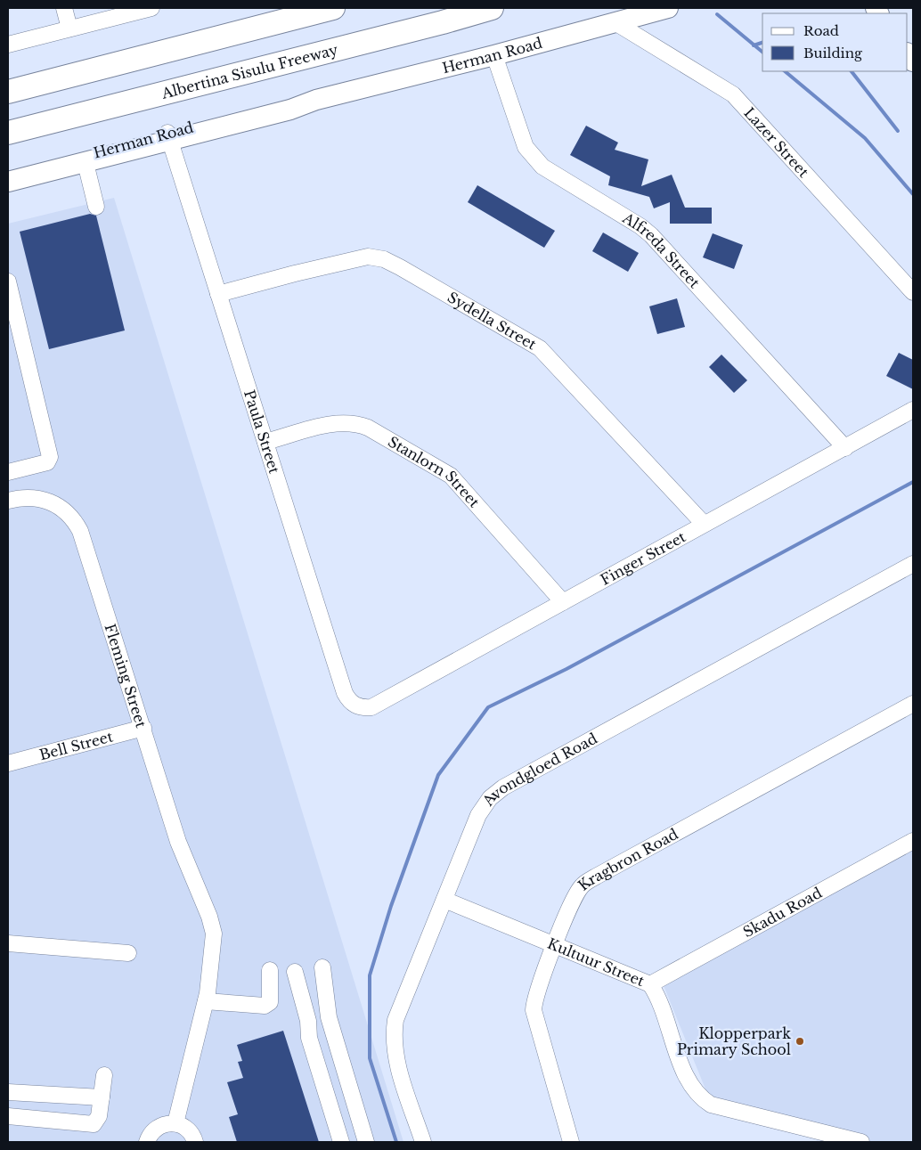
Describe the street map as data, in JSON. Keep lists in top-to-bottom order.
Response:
{
  "streets": {
    "highway": ["Albertina Sisulu Freeway"],
    "main road": ["Herman Road"],
    "street": [
      "Lazer Street",
      "Alfreda Street",
      "Sydella Street",
      "Paula Street",
      "Stanlorn Street",
      "Finger Street",
      "Fleming Street",
      "Bell Street",
      "Avondgloed Road",
      "Kragbron Road",
      "Skadu Road",
      "Kultuur Street"
    ]
  },
  "crossings": [
    ["Herman Road", "Lazer Street"],
    ["Herman Road", "Alfreda Street"],
    ["Herman Road", "Paula Street"],
    ["Alfreda Street", "Finger Street"],
    ["Sydella Street", "Paula Street"],
    ["Sydella Street", "Finger Street"],
    ["Paula Street", "Stanlorn Street"],
    ["Paula Street", "Finger Street"],
    ["Stanlorn Street", "Finger Street"],
    ["Fleming Street", "Bell Street"],
    ["Avondgloed Road", "Kultuur Street"],
    ["Kragbron Road", "Kultuur Street"],
    ["Skadu Road", "Kultuur Street"]
  ],
  "places": ["Klopperpark Primary School"],
  "legend": ["Road", "Building"]
}
